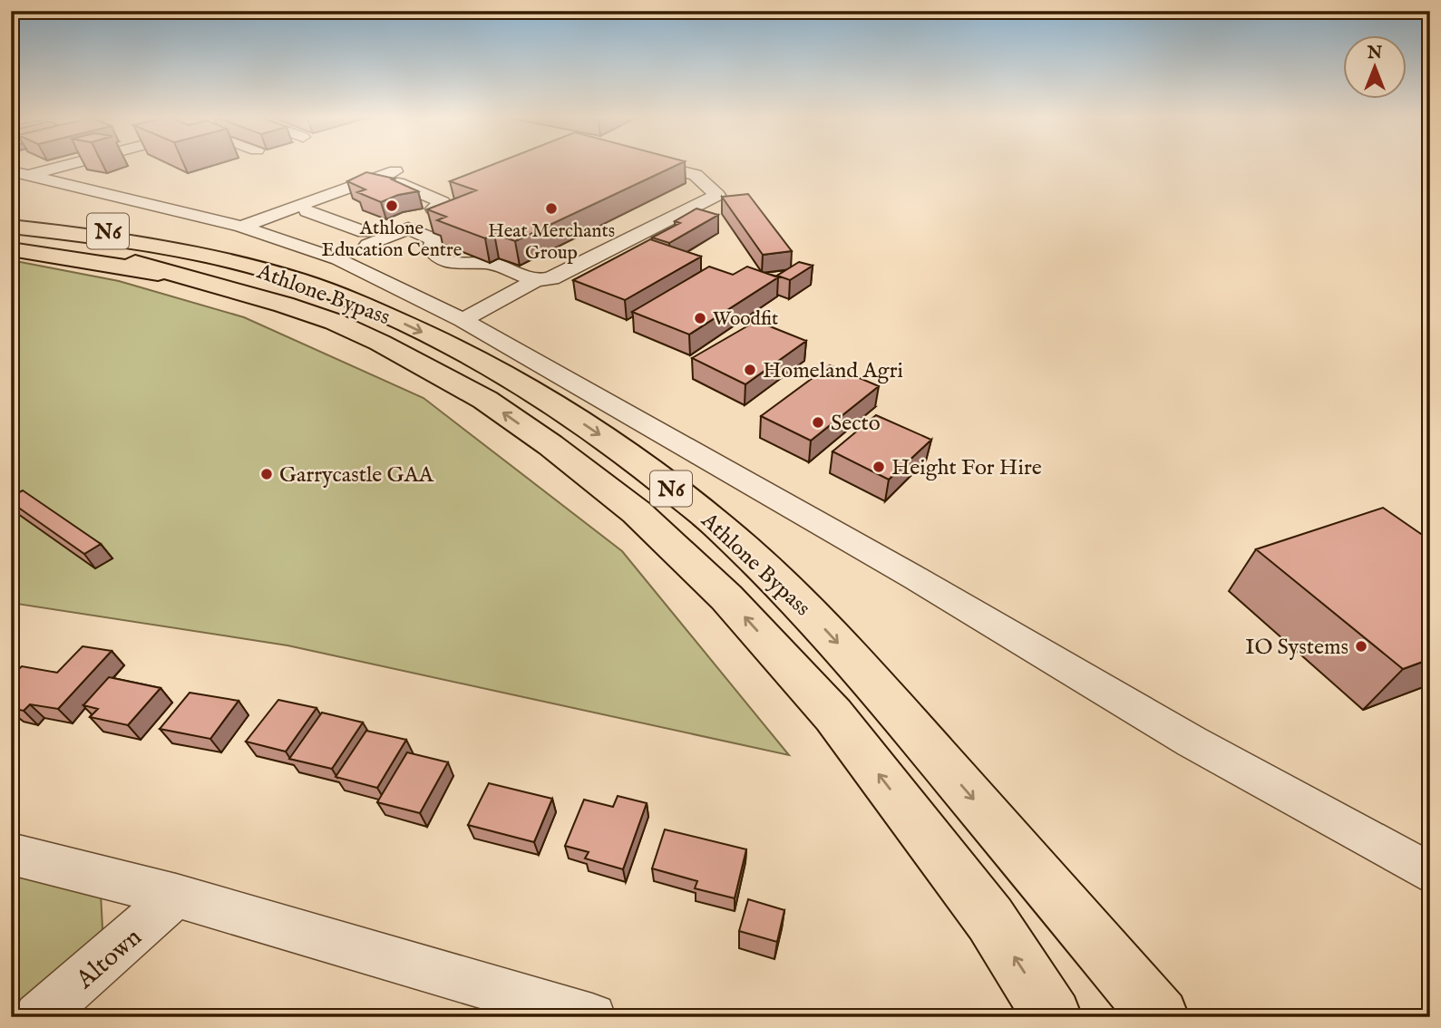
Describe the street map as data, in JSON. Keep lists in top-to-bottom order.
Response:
{
  "streets": {
    "highway": ["N6", "Athlone Bypass"],
    "street": ["Altown"]
  },
  "crossings": [
    ["N6", "Athlone Bypass"]
  ],
  "places": [
    "Athlone Education Centre",
    "Heat Merchants Group",
    "Woodfit",
    "Homeland Agri",
    "Secto",
    "Height For Hire",
    "Garrycastle GAA",
    "IO Systems"
  ],
  "north": "top"
}
